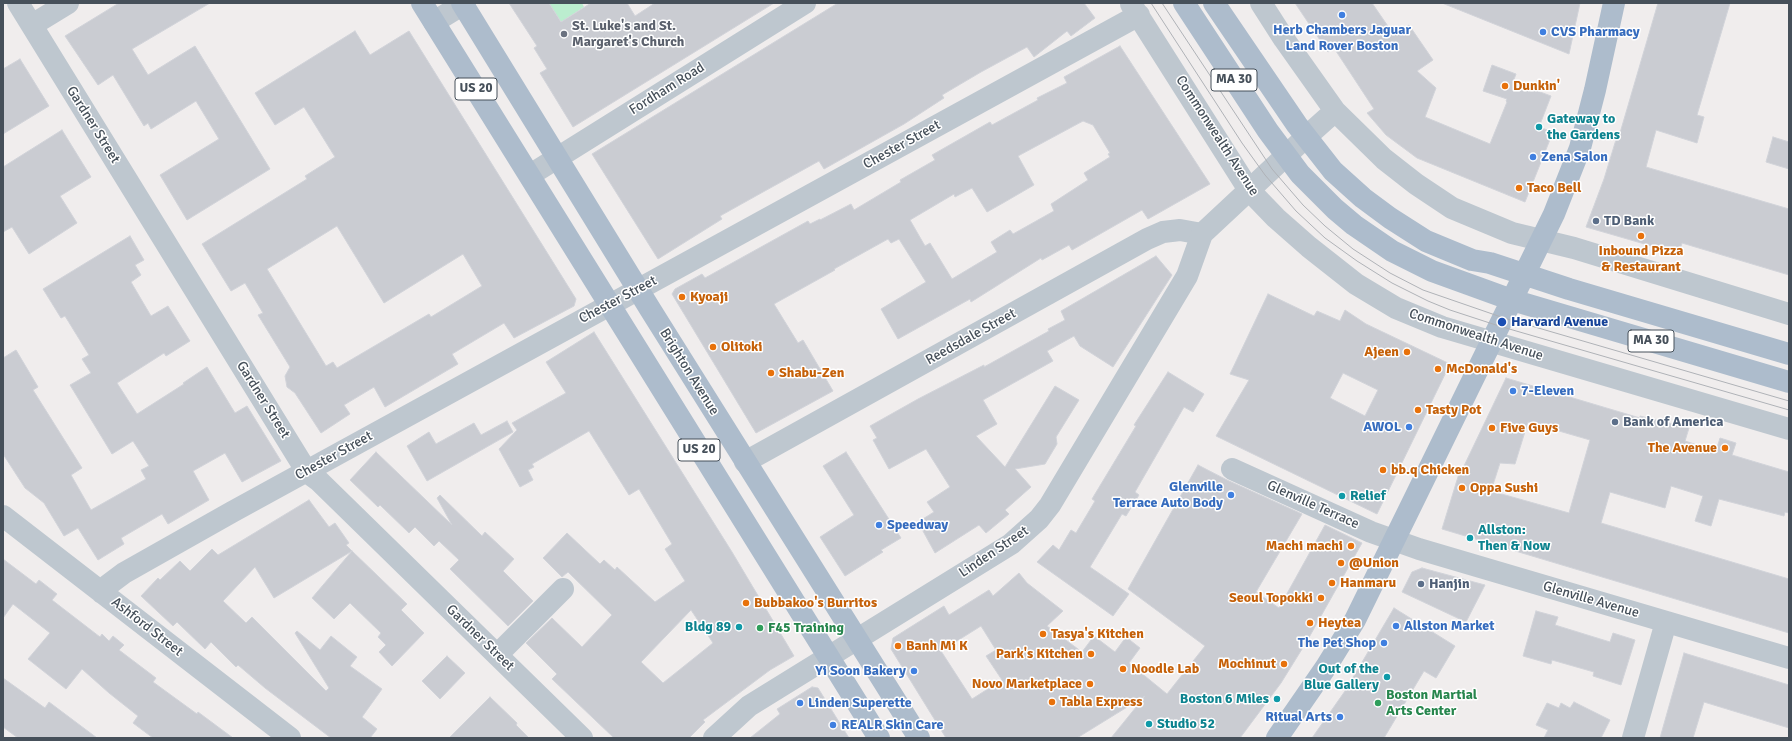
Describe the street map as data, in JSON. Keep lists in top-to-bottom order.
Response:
{
  "streets": {
    "main road": ["MA 30", "US 20", "Brighton Avenue"],
    "street": [
      "Fordham Road",
      "Gardner Street",
      "Commonwealth Avenue",
      "Chester Street",
      "Reedsdale Street",
      "Glenville Terrace",
      "Linden Street",
      "Glenville Avenue",
      "Ashford Street"
    ]
  },
  "crossings": [
    ["US 20", "Fordham Road"],
    ["US 20", "Chester Street"],
    ["US 20", "Linden Street"],
    ["Fordham Road", "Brighton Avenue"],
    ["Gardner Street", "Chester Street"],
    ["Commonwealth Avenue", "Chester Street"],
    ["Chester Street", "Brighton Avenue"],
    ["Chester Street", "Ashford Street"],
    ["Reedsdale Street", "Brighton Avenue"],
    ["Reedsdale Street", "Linden Street"],
    ["Brighton Avenue", "Linden Street"],
    ["Glenville Terrace", "Glenville Avenue"]
  ],
  "places": [
    "Herb Chambers Jaguar Land Rover Boston",
    "CVS Pharmacy",
    "St. Luke's and St. Margaret's Church",
    "Dunkin'",
    "Gateway to the Gardens",
    "Zena Salon",
    "Taco Bell",
    "TD Bank",
    "Inbound Pizza & Restaurant",
    "Kyoaji",
    "Harvard Avenue",
    "Olitoki",
    "Ajeen",
    "McDonald's",
    "Shabu-Zen",
    "7-Eleven",
    "Tasty Pot",
    "Bank of America",
    "AWOL",
    "Five Guys",
    "The Avenue",
    "bb.q Chicken",
    "Oppa Sushi",
    "Glenville Terrace Auto Body",
    "Relief",
    "Speedway",
    "Allston: Then & Now",
    "Machi machi",
    "@Union",
    "Hanmaru",
    "Hanjin",
    "Seoul Topokki",
    "Bubbakoo's Burritos",
    "Heytea",
    "Allston Market",
    "Bldg 89",
    "F45 Training",
    "Tasya's Kitchen",
    "The Pet Shop",
    "Banh Mi K",
    "Park's Kitchen",
    "Mochinut",
    "Noodle Lab",
    "Yi Soon Bakery",
    "Out of the Blue Gallery",
    "Novo Marketplace",
    "Boston 6 Miles",
    "Tabla Express",
    "Linden Superette",
    "Boston Martial Arts Center",
    "Ritual Arts",
    "Studio 52",
    "REALR Skin Care"
  ]
}
